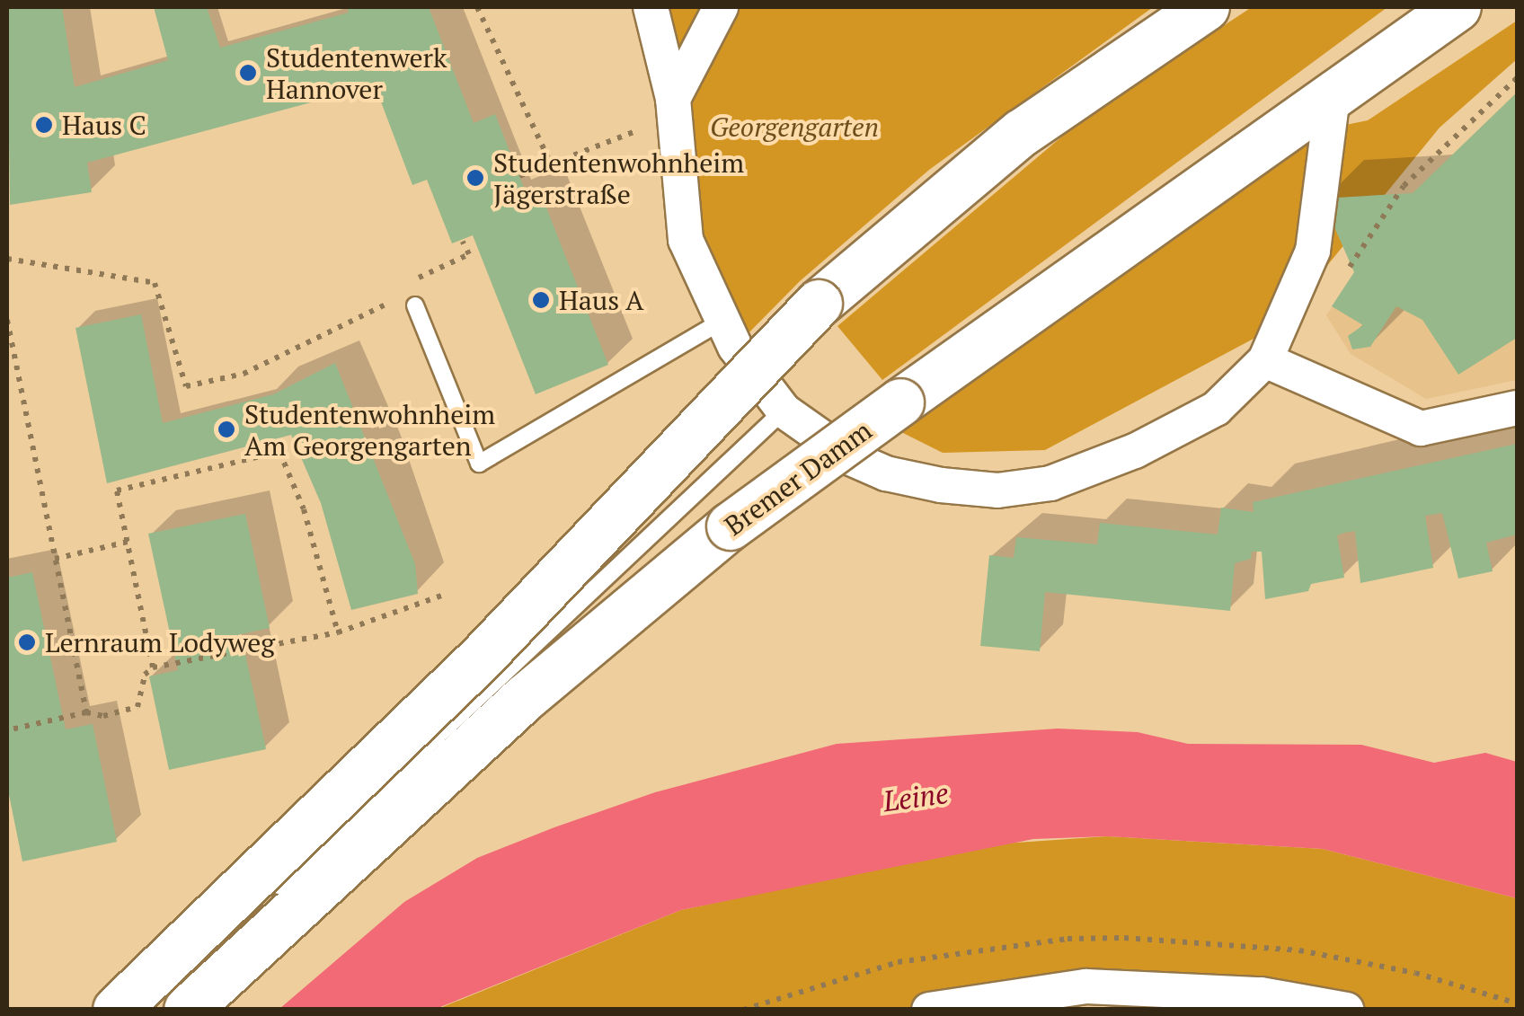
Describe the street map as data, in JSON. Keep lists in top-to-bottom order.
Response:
{
  "streets": {
    "main road": ["Bremer Damm"]
  },
  "water": ["Leine"],
  "parks": ["Georgengarten"],
  "places": [
    "Studentenwerk Hannover",
    "Haus C",
    "Studentenwohnheim Jägerstraße",
    "Haus A",
    "Studentenwohnheim Am Georgengarten",
    "Lernraum Lodyweg"
  ]
}
